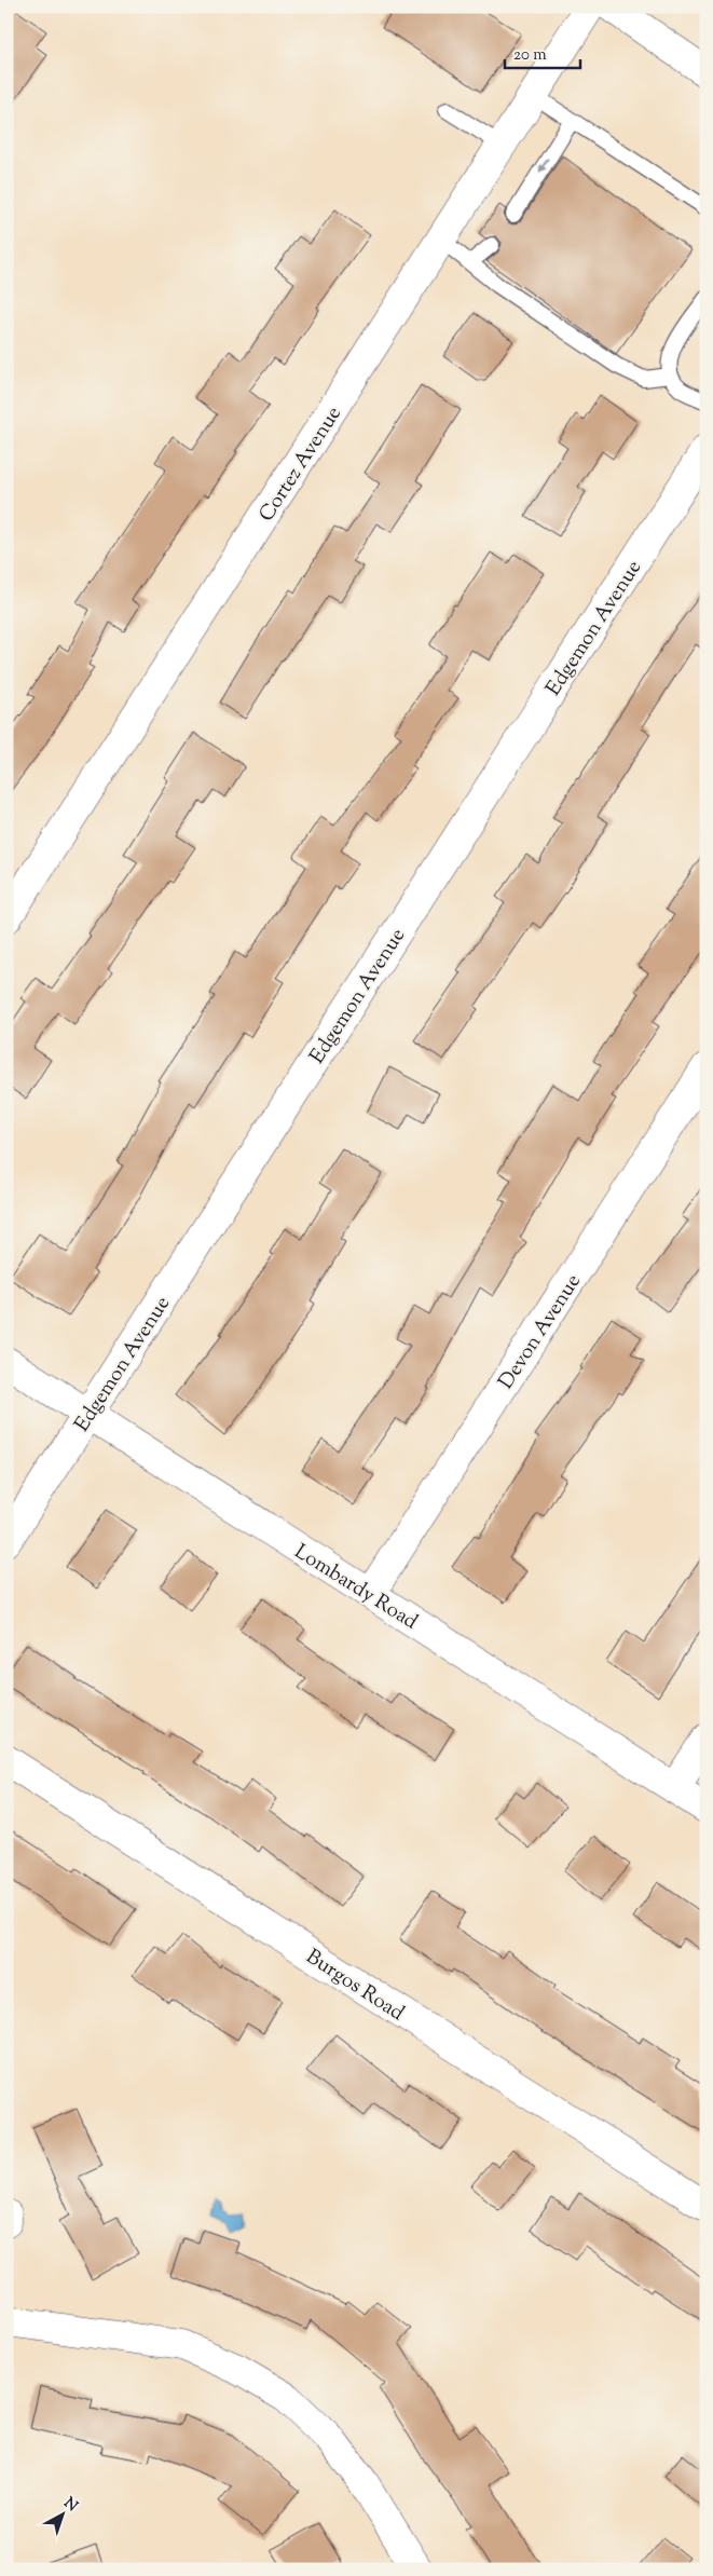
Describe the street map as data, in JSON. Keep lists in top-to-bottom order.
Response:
{
  "streets": {
    "street": [
      "Cortez Avenue",
      "Edgemon Avenue",
      "Devon Avenue",
      "Lombardy Road",
      "Burgos Road"
    ]
  },
  "crossings": [
    ["Edgemon Avenue", "Lombardy Road"],
    ["Devon Avenue", "Lombardy Road"]
  ],
  "scale_bar": "20 m",
  "north": "top right"
}
